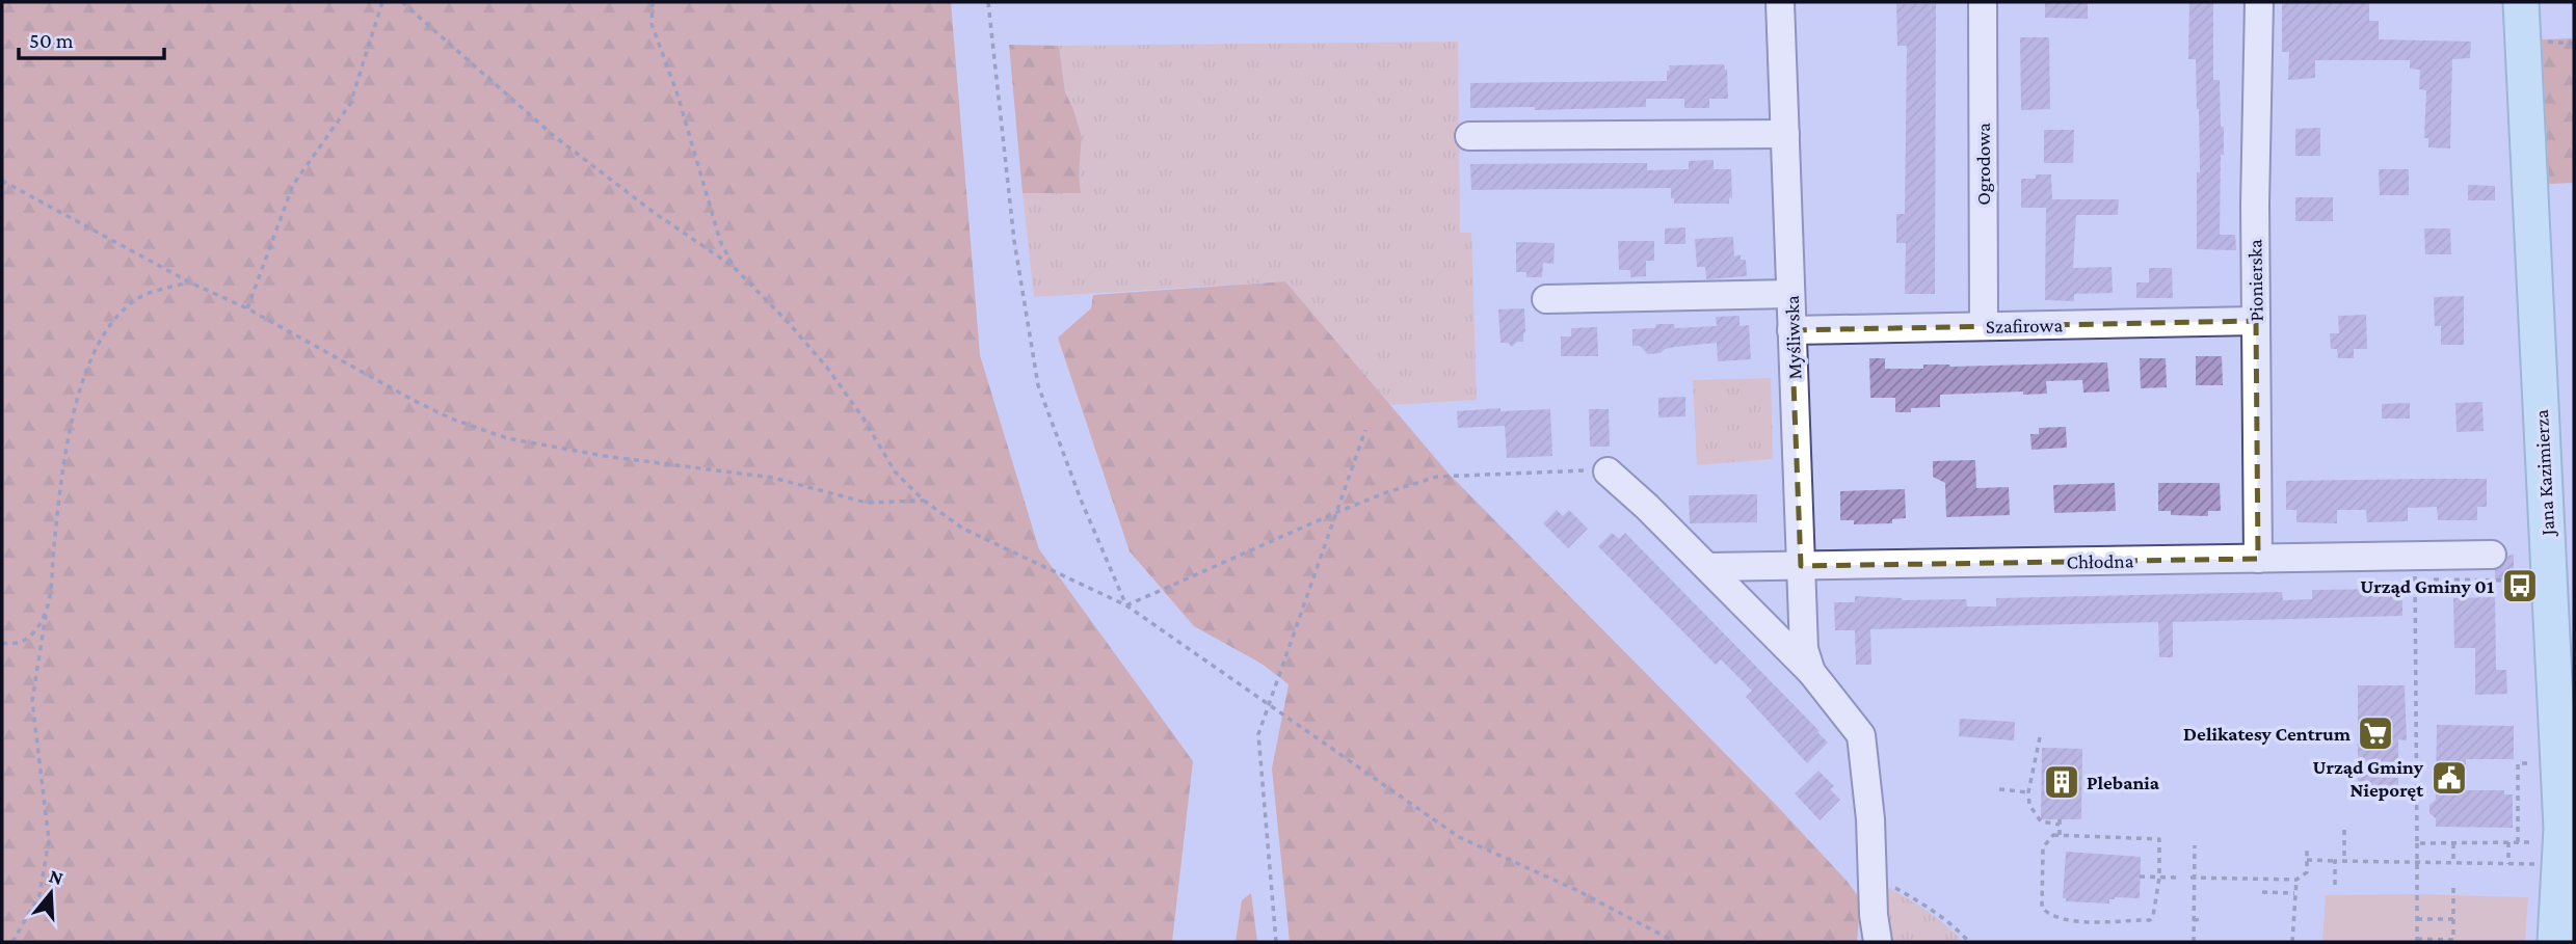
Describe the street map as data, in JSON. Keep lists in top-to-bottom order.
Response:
{
  "streets": {
    "main road": ["Jana Kazimierza"],
    "street": [
      "Ogrodowa",
      "Pionierska",
      "Szafirowa",
      "Myśliwska",
      "Chłodna"
    ]
  },
  "crossings": [
    ["Ogrodowa", "Szafirowa"],
    ["Pionierska", "Szafirowa"],
    ["Pionierska", "Chłodna"],
    ["Szafirowa", "Myśliwska"],
    ["Myśliwska", "Chłodna"]
  ],
  "places": {
    "bus stop": ["Urząd Gminy 01"],
    "supermarket": ["Delikatesy Centrum"],
    "public building": ["Urząd Gminy Nieporęt"],
    "building": ["Plebania"]
  },
  "scale_bar": "50 m",
  "north": "top"
}
